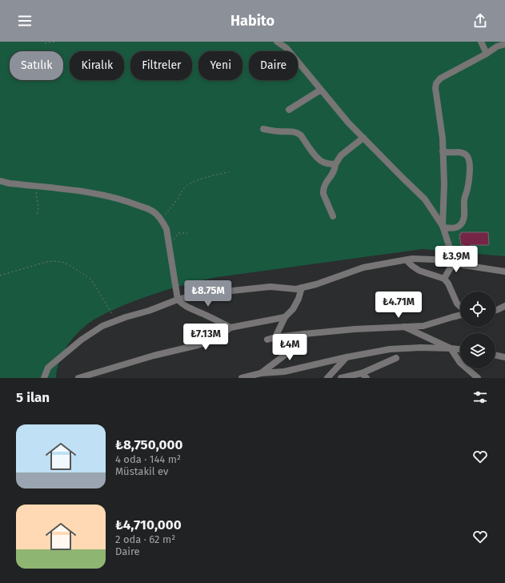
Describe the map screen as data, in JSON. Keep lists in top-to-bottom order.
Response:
{
  "page": {
    "header": "Habito",
    "chip": [
      "Satılık",
      "Kiralık",
      "Filtreler",
      "Yeni",
      "Daire"
    ],
    "price": [
      "₺3.9M",
      "₺8.75M",
      "₺4.71M",
      "₺7.13M",
      "₺4M"
    ],
    "heading": "5 ilan",
    "list": [
      {
        "name": "₺8,750,000",
        "note": "4 oda · 144 m² · Müstakil ev"
      },
      {
        "name": "₺4,710,000",
        "note": "2 oda · 62 m² · Daire"
      }
    ]
  }
}
